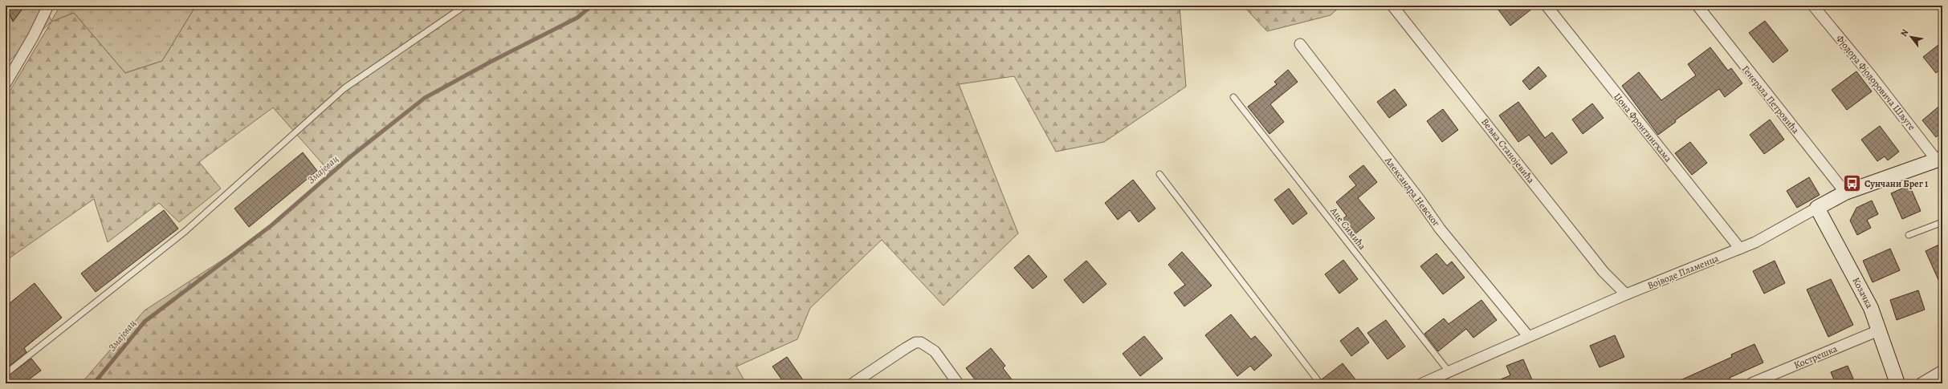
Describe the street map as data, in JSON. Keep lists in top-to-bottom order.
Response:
{
  "streets": {
    "street": [
      "Фјодора Фјодоровича Шљуге",
      "Генерала Петровића",
      "Џона Фронтингхама",
      "Вељка Станојевића",
      "Александра Невског",
      "Војводе Пламенца",
      "Козачка",
      "Кострешка"
    ],
    "lane": ["Аце Симића"]
  },
  "crossings": [
    ["Фјодора Фјодоровича Шљуге", "Војводе Пламенца"],
    ["Генерала Петровића", "Војводе Пламенца"],
    ["Џона Фронтингхама", "Војводе Пламенца"],
    ["Вељка Станојевића", "Војводе Пламенца"],
    ["Александра Невског", "Војводе Пламенца"],
    ["Аце Симића", "Војводе Пламенца"],
    ["Војводе Пламенца", "Козачка"],
    ["Козачка", "Кострешка"]
  ],
  "water": ["Змајевац"],
  "places": {
    "bus stop": ["Сунчани Брег 1"]
  },
  "north": "top left"
}
